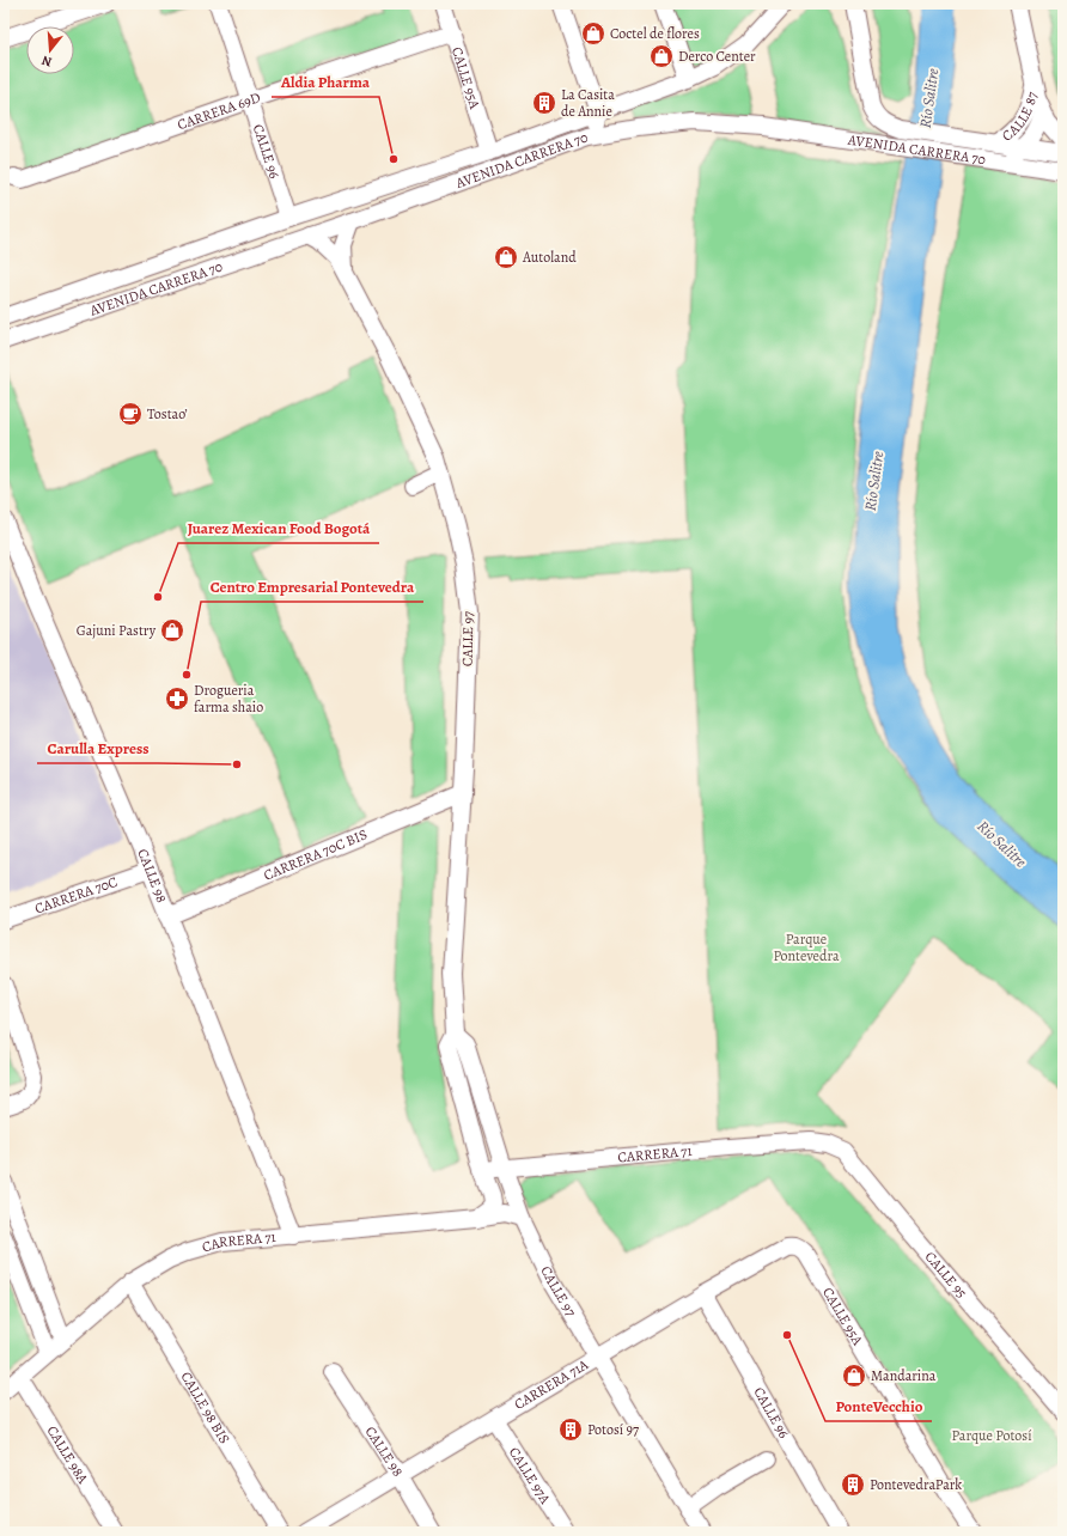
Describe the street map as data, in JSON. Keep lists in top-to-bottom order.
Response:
{
  "streets": {
    "street": [
      "CALLE 95A",
      "CARRERA 69D",
      "CALLE 87",
      "AVENIDA CARRERA 70",
      "CALLE 96",
      "CALLE 97",
      "CARRERA 70C BIS",
      "CALLE 98",
      "CARRERA 70C",
      "CARRERA 71",
      "CALLE 95",
      "CARRERA 71A",
      "CALLE 98 BIS",
      "CALLE 98A",
      "CALLE 97A"
    ]
  },
  "crossings": [
    ["CALLE 95A", "CARRERA 69D"],
    ["CALLE 95A", "AVENIDA CARRERA 70"],
    ["CALLE 95A", "CARRERA 71A"],
    ["CARRERA 69D", "CALLE 96"],
    ["CALLE 87", "AVENIDA CARRERA 70"],
    ["AVENIDA CARRERA 70", "CALLE 96"],
    ["AVENIDA CARRERA 70", "CALLE 97"],
    ["CALLE 96", "CARRERA 71A"],
    ["CALLE 97", "CARRERA 70C BIS"],
    ["CALLE 97", "CARRERA 71"],
    ["CALLE 97", "CARRERA 71A"],
    ["CARRERA 70C BIS", "CALLE 98"],
    ["CALLE 98", "CARRERA 70C"],
    ["CALLE 98", "CARRERA 71"],
    ["CALLE 98", "CARRERA 71A"],
    ["CARRERA 71", "CALLE 95"],
    ["CARRERA 71", "CALLE 98 BIS"],
    ["CARRERA 71", "CALLE 98A"],
    ["CARRERA 71A", "CALLE 97A"]
  ],
  "water": ["Río Salitre"],
  "parks": ["Parque Pontevedra", "Parque Potosí"],
  "places": {
    "shop": [
      "Coctel de flores",
      "Derco Center",
      "Autoland",
      "Gajuni Pastry",
      "Mandarina"
    ],
    "building": ["La Casita de Annie", "Potosí 97", "PontevedraPark"],
    "other": [
      "Aldia Pharma",
      "Juarez Mexican Food Bogotá",
      "Centro Empresarial Pontevedra",
      "Carulla Express",
      "PonteVecchio"
    ],
    "cafe": ["Tostao’"],
    "pharmacy": ["Drogueria farma shaio"]
  },
  "north": "bottom"
}
